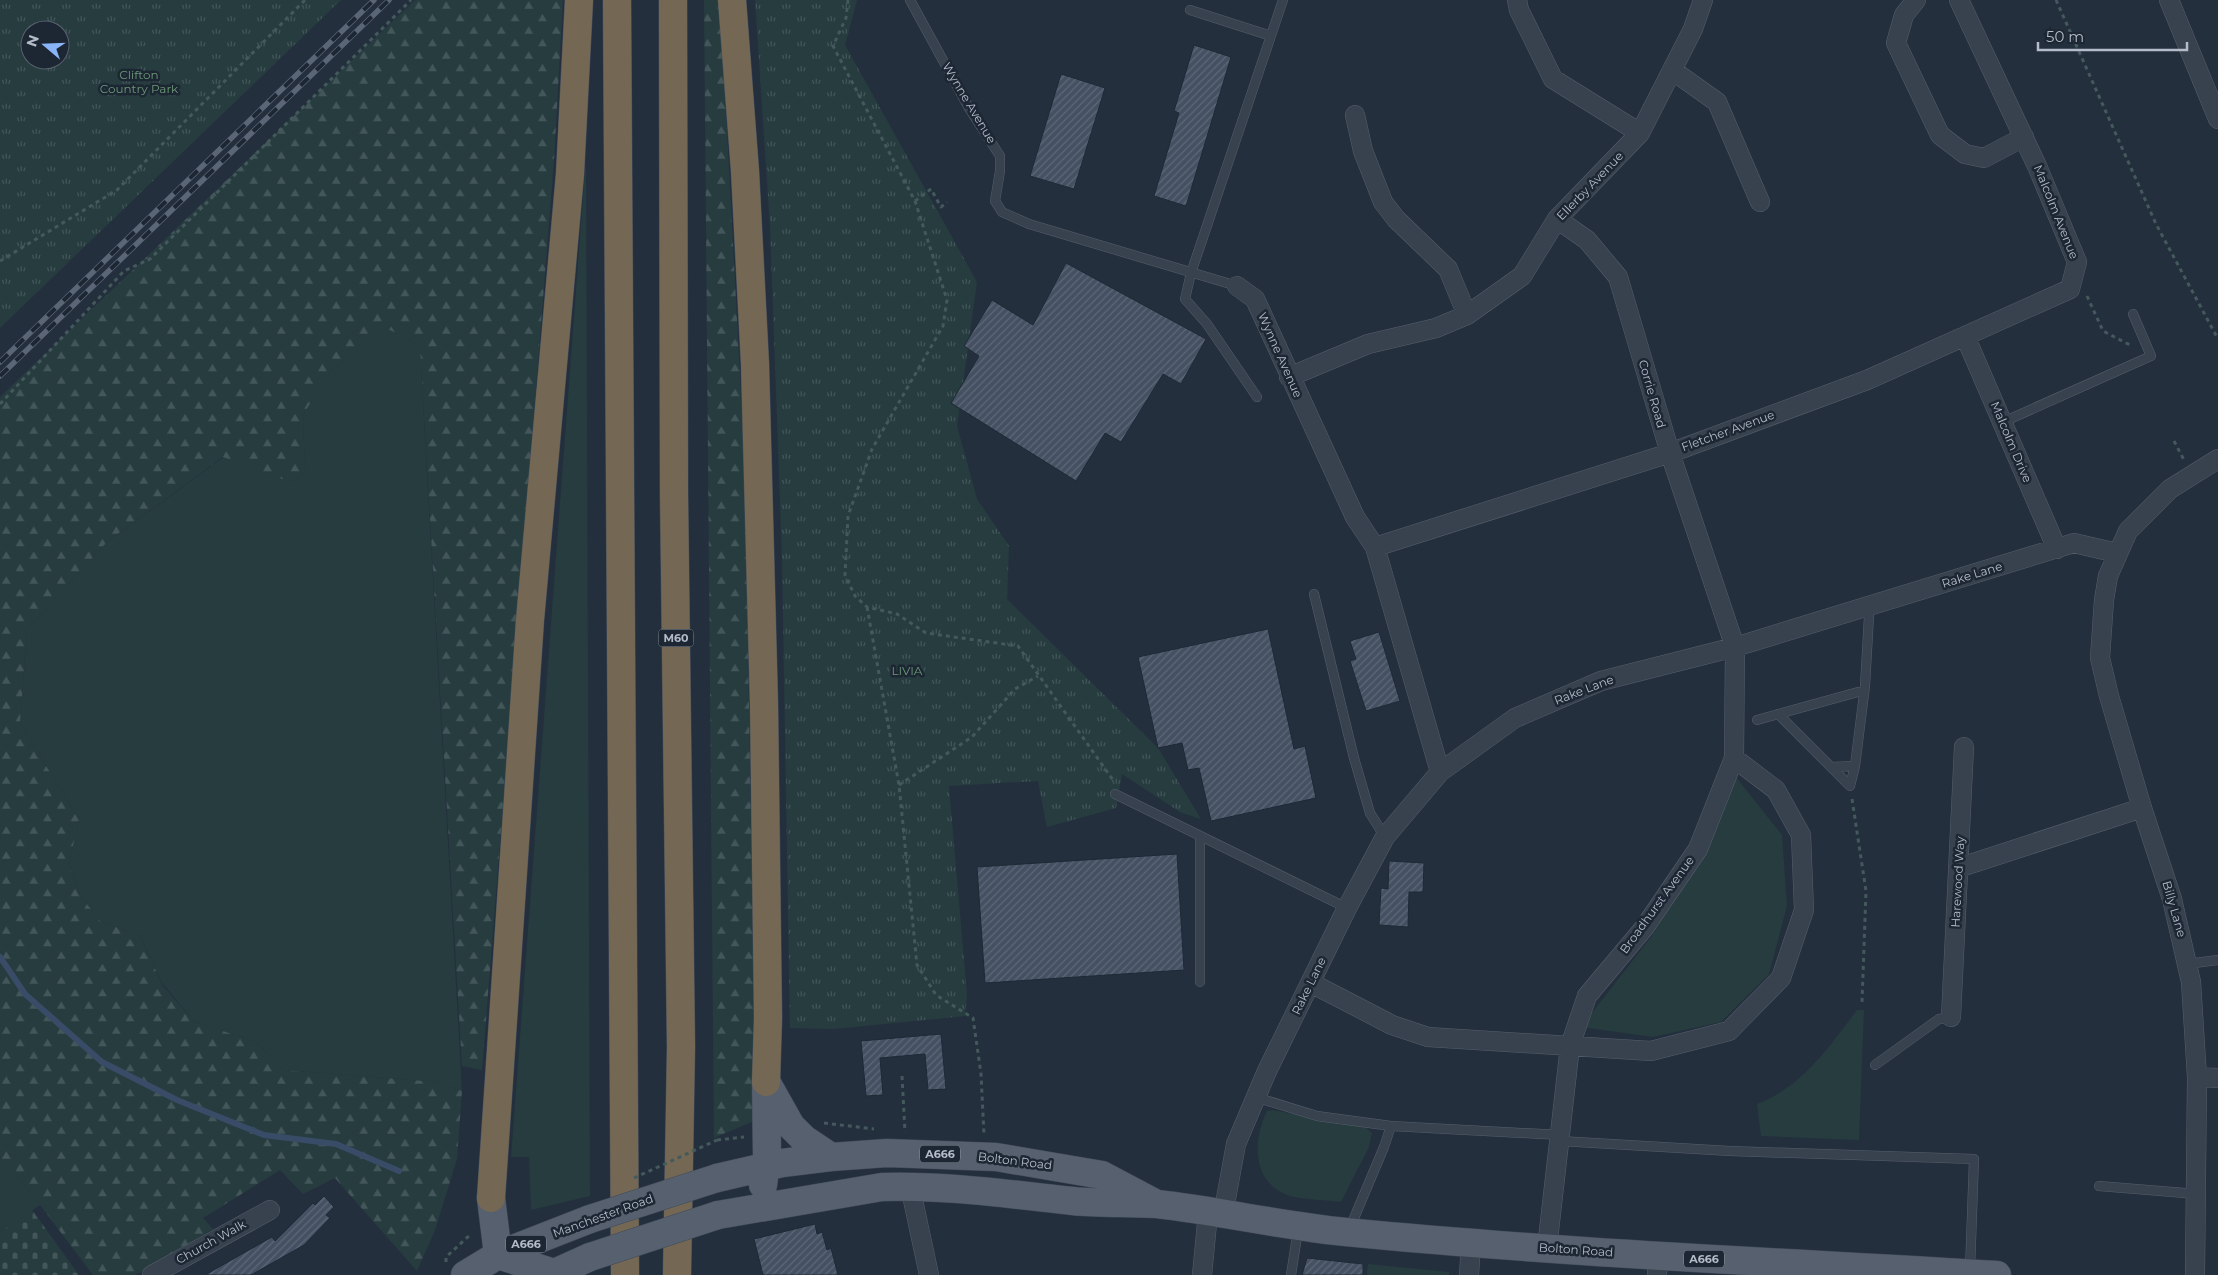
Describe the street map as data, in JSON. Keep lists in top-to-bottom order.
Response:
{
  "streets": {
    "highway": ["M60"],
    "main road": ["A666", "Bolton Road", "Manchester Road"],
    "street": [
      "Wynne Avenue",
      "Ellerby Avenue",
      "Malcolm Avenue",
      "Corrie Road",
      "Fletcher Avenue",
      "Malcolm Drive",
      "Rake Lane",
      "Harewood Way",
      "Broadhurst Avenue",
      "Billy Lane",
      "Church Walk"
    ]
  },
  "crossings": [
    ["Wynne Avenue", "Ellerby Avenue"],
    ["Wynne Avenue", "Fletcher Avenue"],
    ["Wynne Avenue", "Rake Lane"],
    ["Ellerby Avenue", "Corrie Road"],
    ["Malcolm Avenue", "Fletcher Avenue"],
    ["Corrie Road", "Fletcher Avenue"],
    ["Corrie Road", "Rake Lane"],
    ["Corrie Road", "Broadhurst Avenue"],
    ["Fletcher Avenue", "Malcolm Drive"],
    ["Malcolm Drive", "Rake Lane"],
    ["Rake Lane", "Broadhurst Avenue"],
    ["Rake Lane", "Billy Lane"],
    ["Rake Lane", "Bolton Road"],
    ["Broadhurst Avenue", "Bolton Road"],
    ["A666", "Bolton Road"],
    ["Bolton Road", "Manchester Road"]
  ],
  "parks": ["Clifton Country Park", "LIVIA"],
  "scale_bar": "50 m",
  "north": "left"
}
